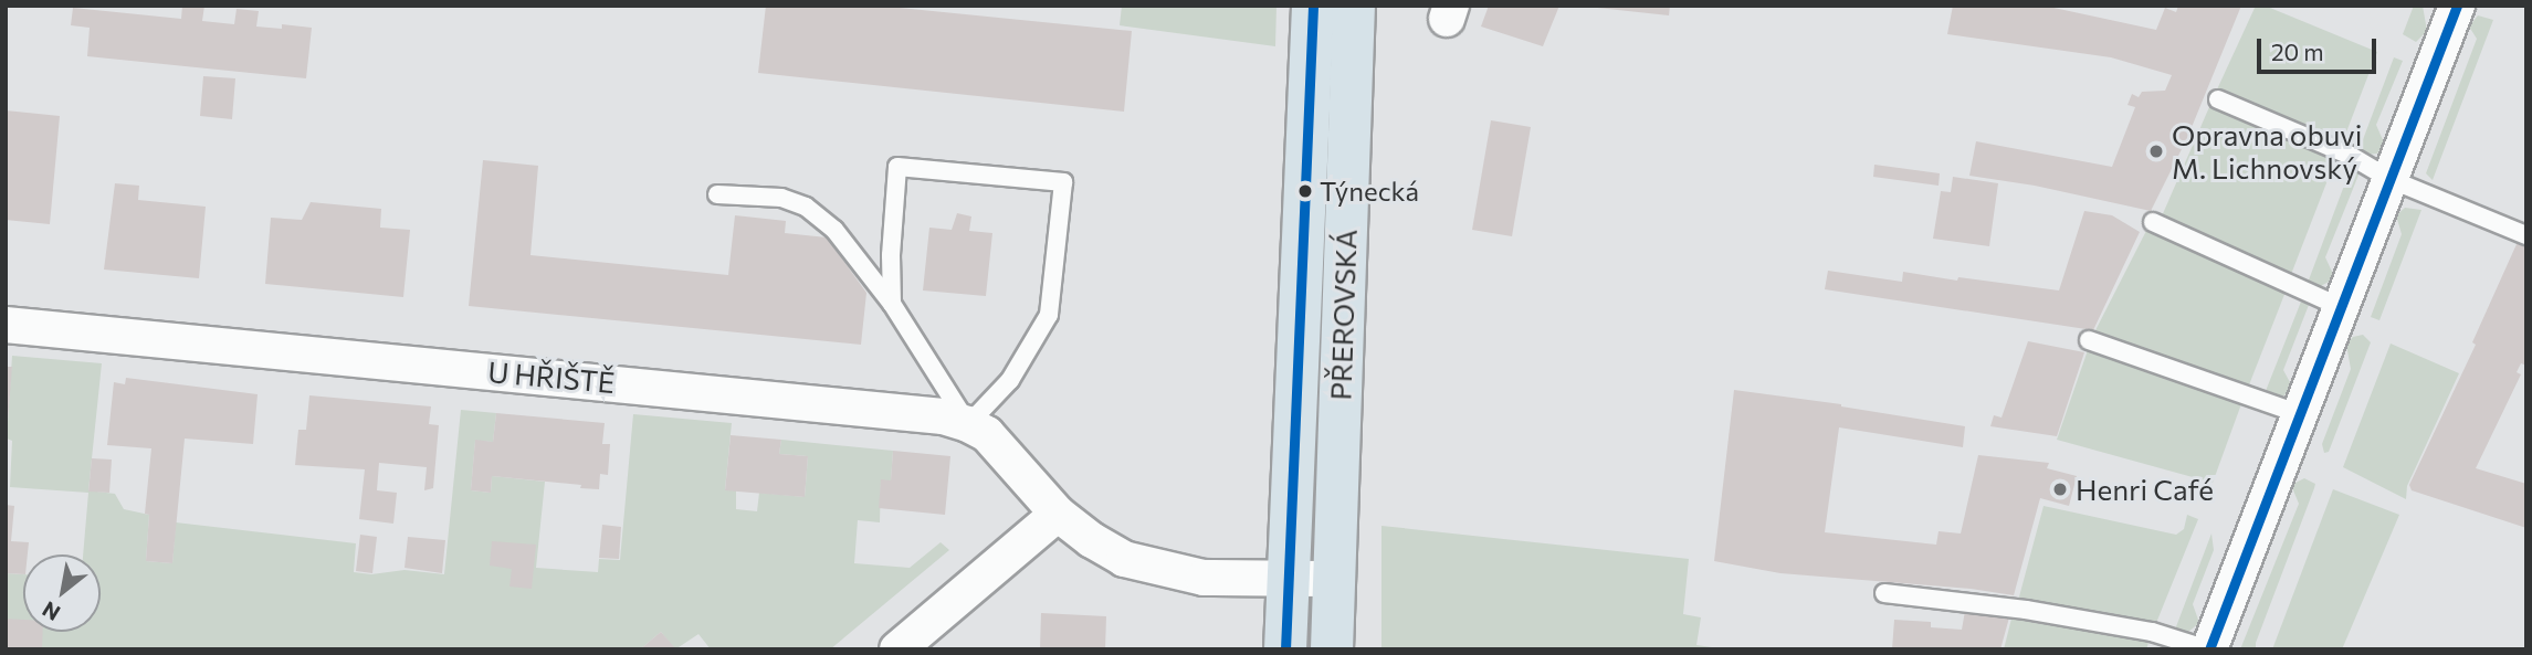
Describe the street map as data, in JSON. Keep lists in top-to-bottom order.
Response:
{
  "streets": {
    "main road": ["PŘEROVSKÁ"],
    "street": ["U HŘIŠTĚ"]
  },
  "places": ["Opravna obuvi M. Lichnovský", "Týnecká", "Henri Café"],
  "scale_bar": "20 m",
  "north": "bottom left"
}
